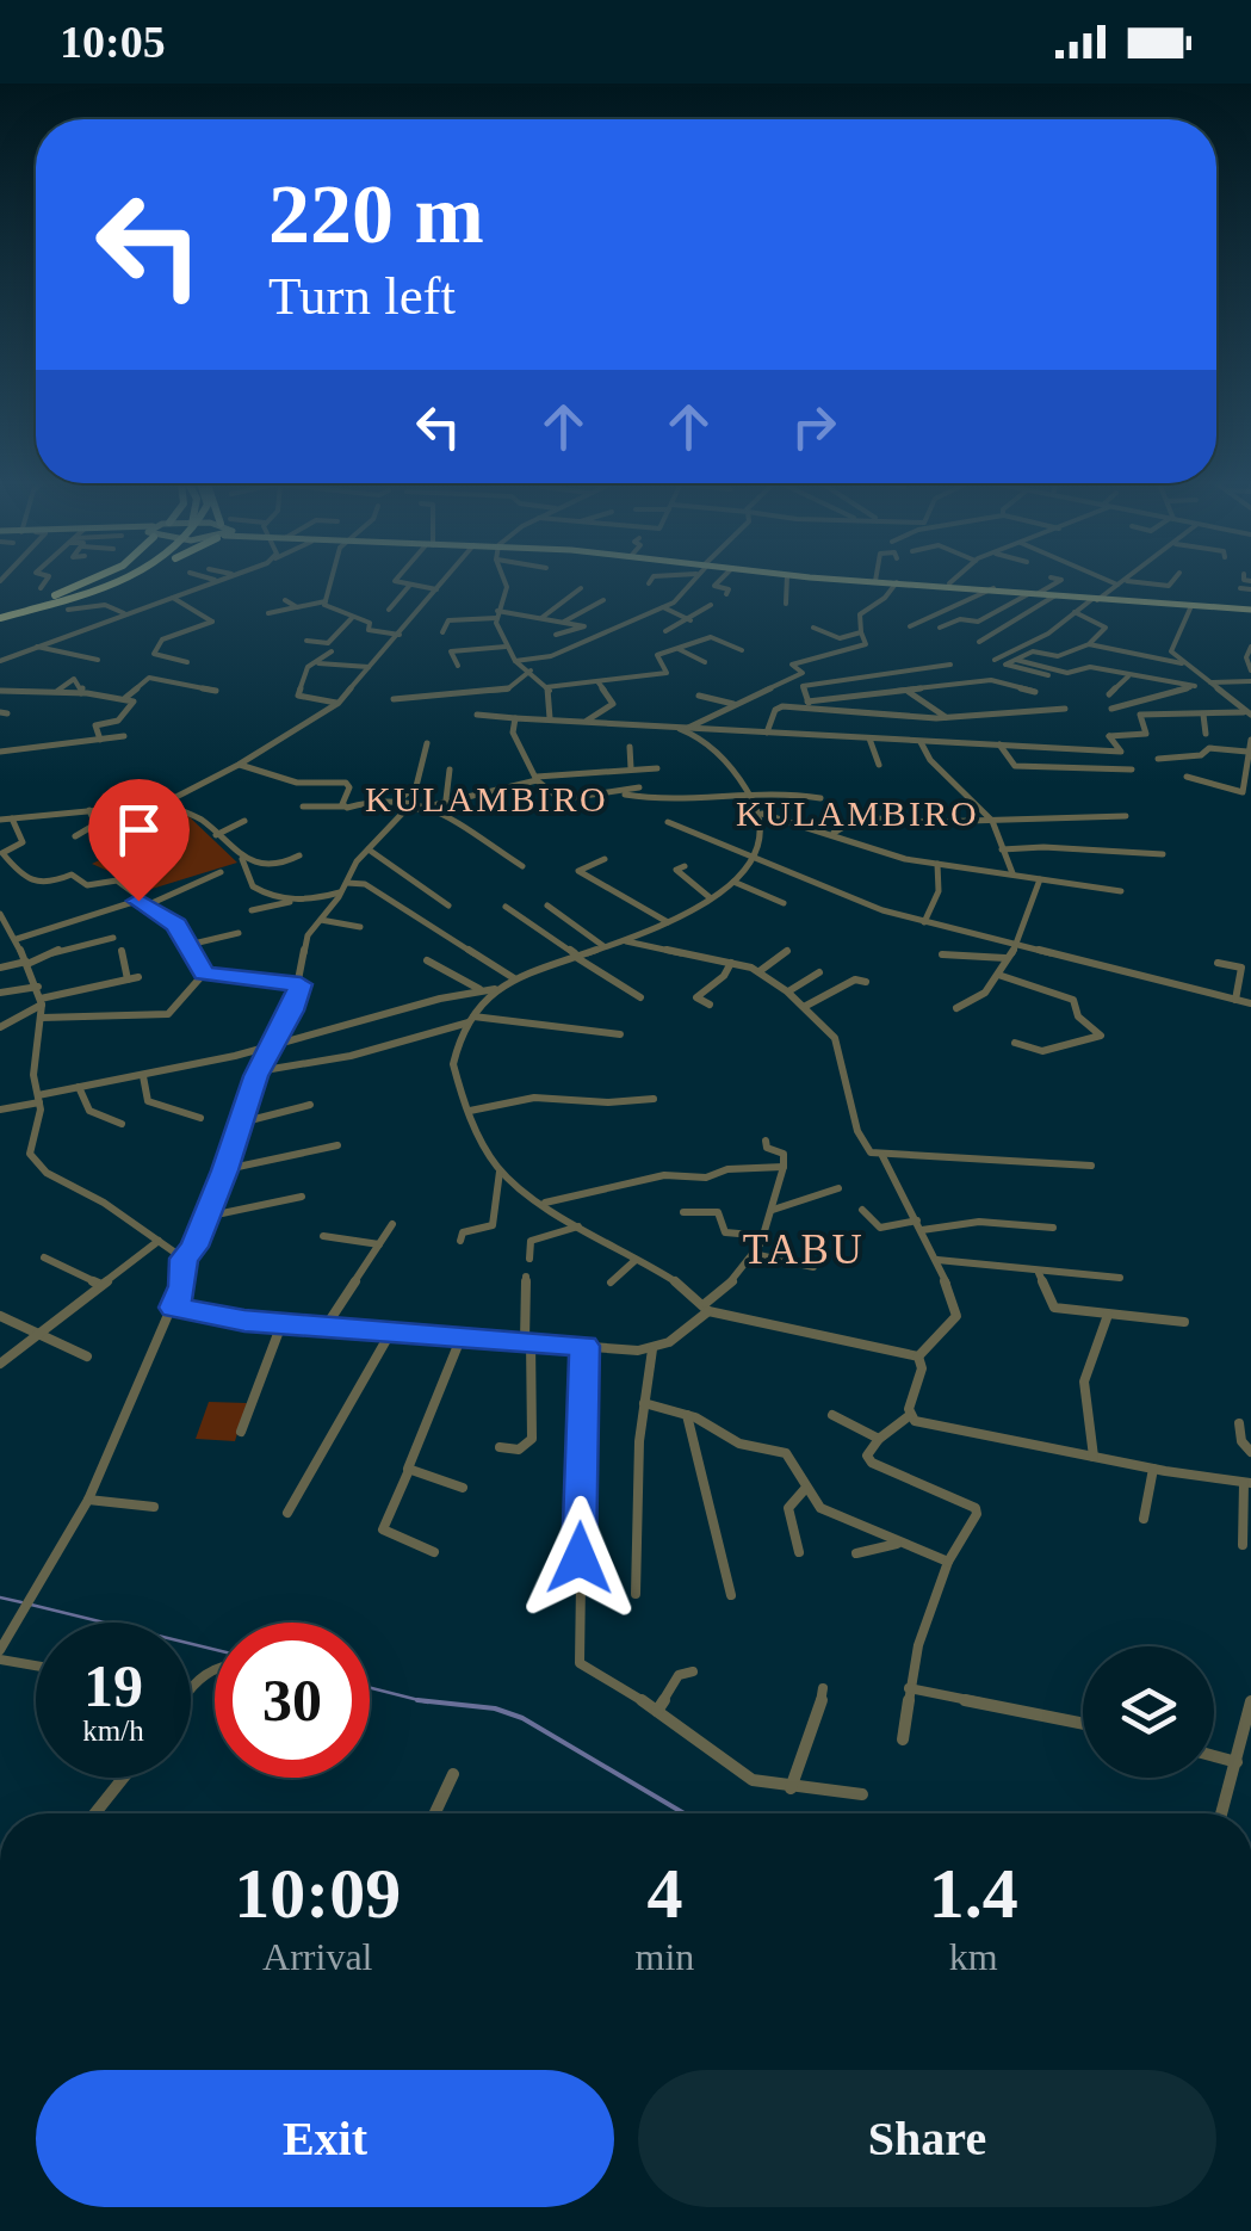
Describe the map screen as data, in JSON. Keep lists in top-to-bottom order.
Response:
{
  "districts": ["KULAMBIRO", "KULAMBIRO", "TABU"],
  "page": {
    "status": "10:05",
    "turn": ["220 m", "Turn left"],
    "speed": "19 km/h",
    "limit": "30",
    "eta": [
      "10:09",
      "Arrival",
      "4",
      "min",
      "1.4",
      "km"
    ],
    "buttons": ["Exit", "Share"]
  }
}
